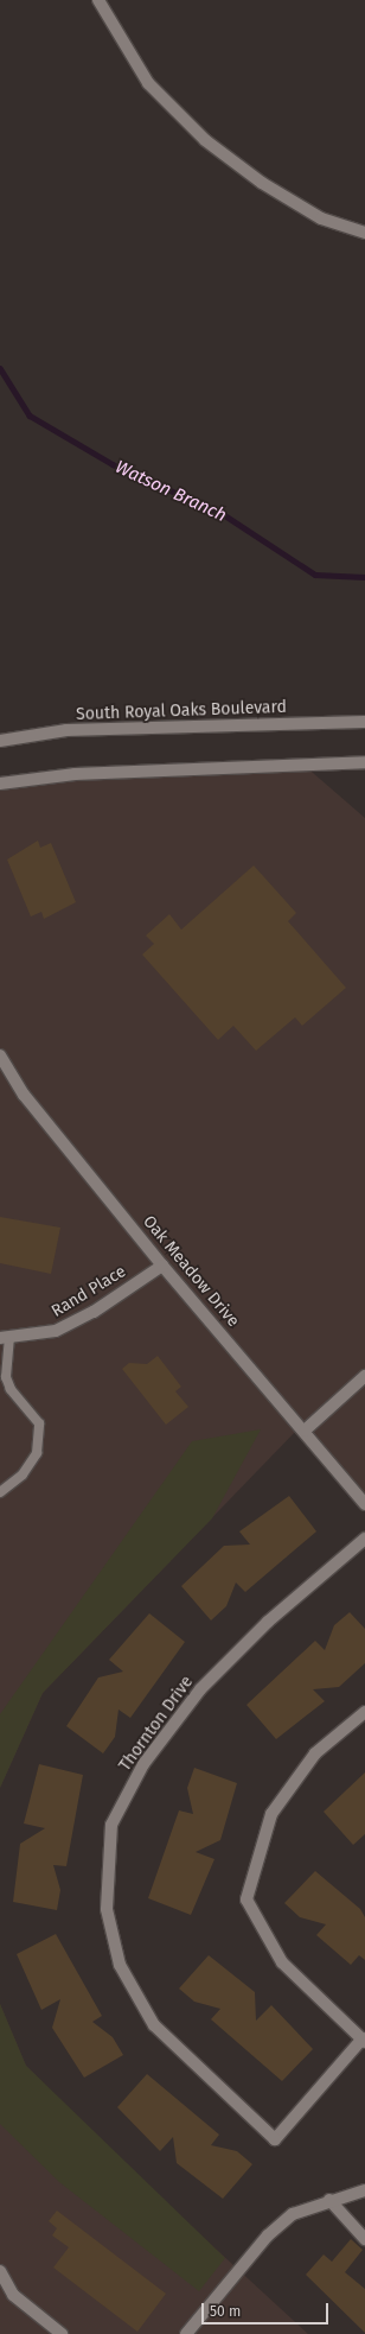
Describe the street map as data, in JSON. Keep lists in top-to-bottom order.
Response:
{
  "streets": {
    "street": [
      "South Royal Oaks Boulevard",
      "Oak Meadow Drive",
      "Rand Place",
      "Thornton Drive"
    ]
  },
  "crossings": [
    ["Oak Meadow Drive", "Rand Place"]
  ],
  "water": ["Watson Branch"],
  "scale_bar": "50 m"
}
